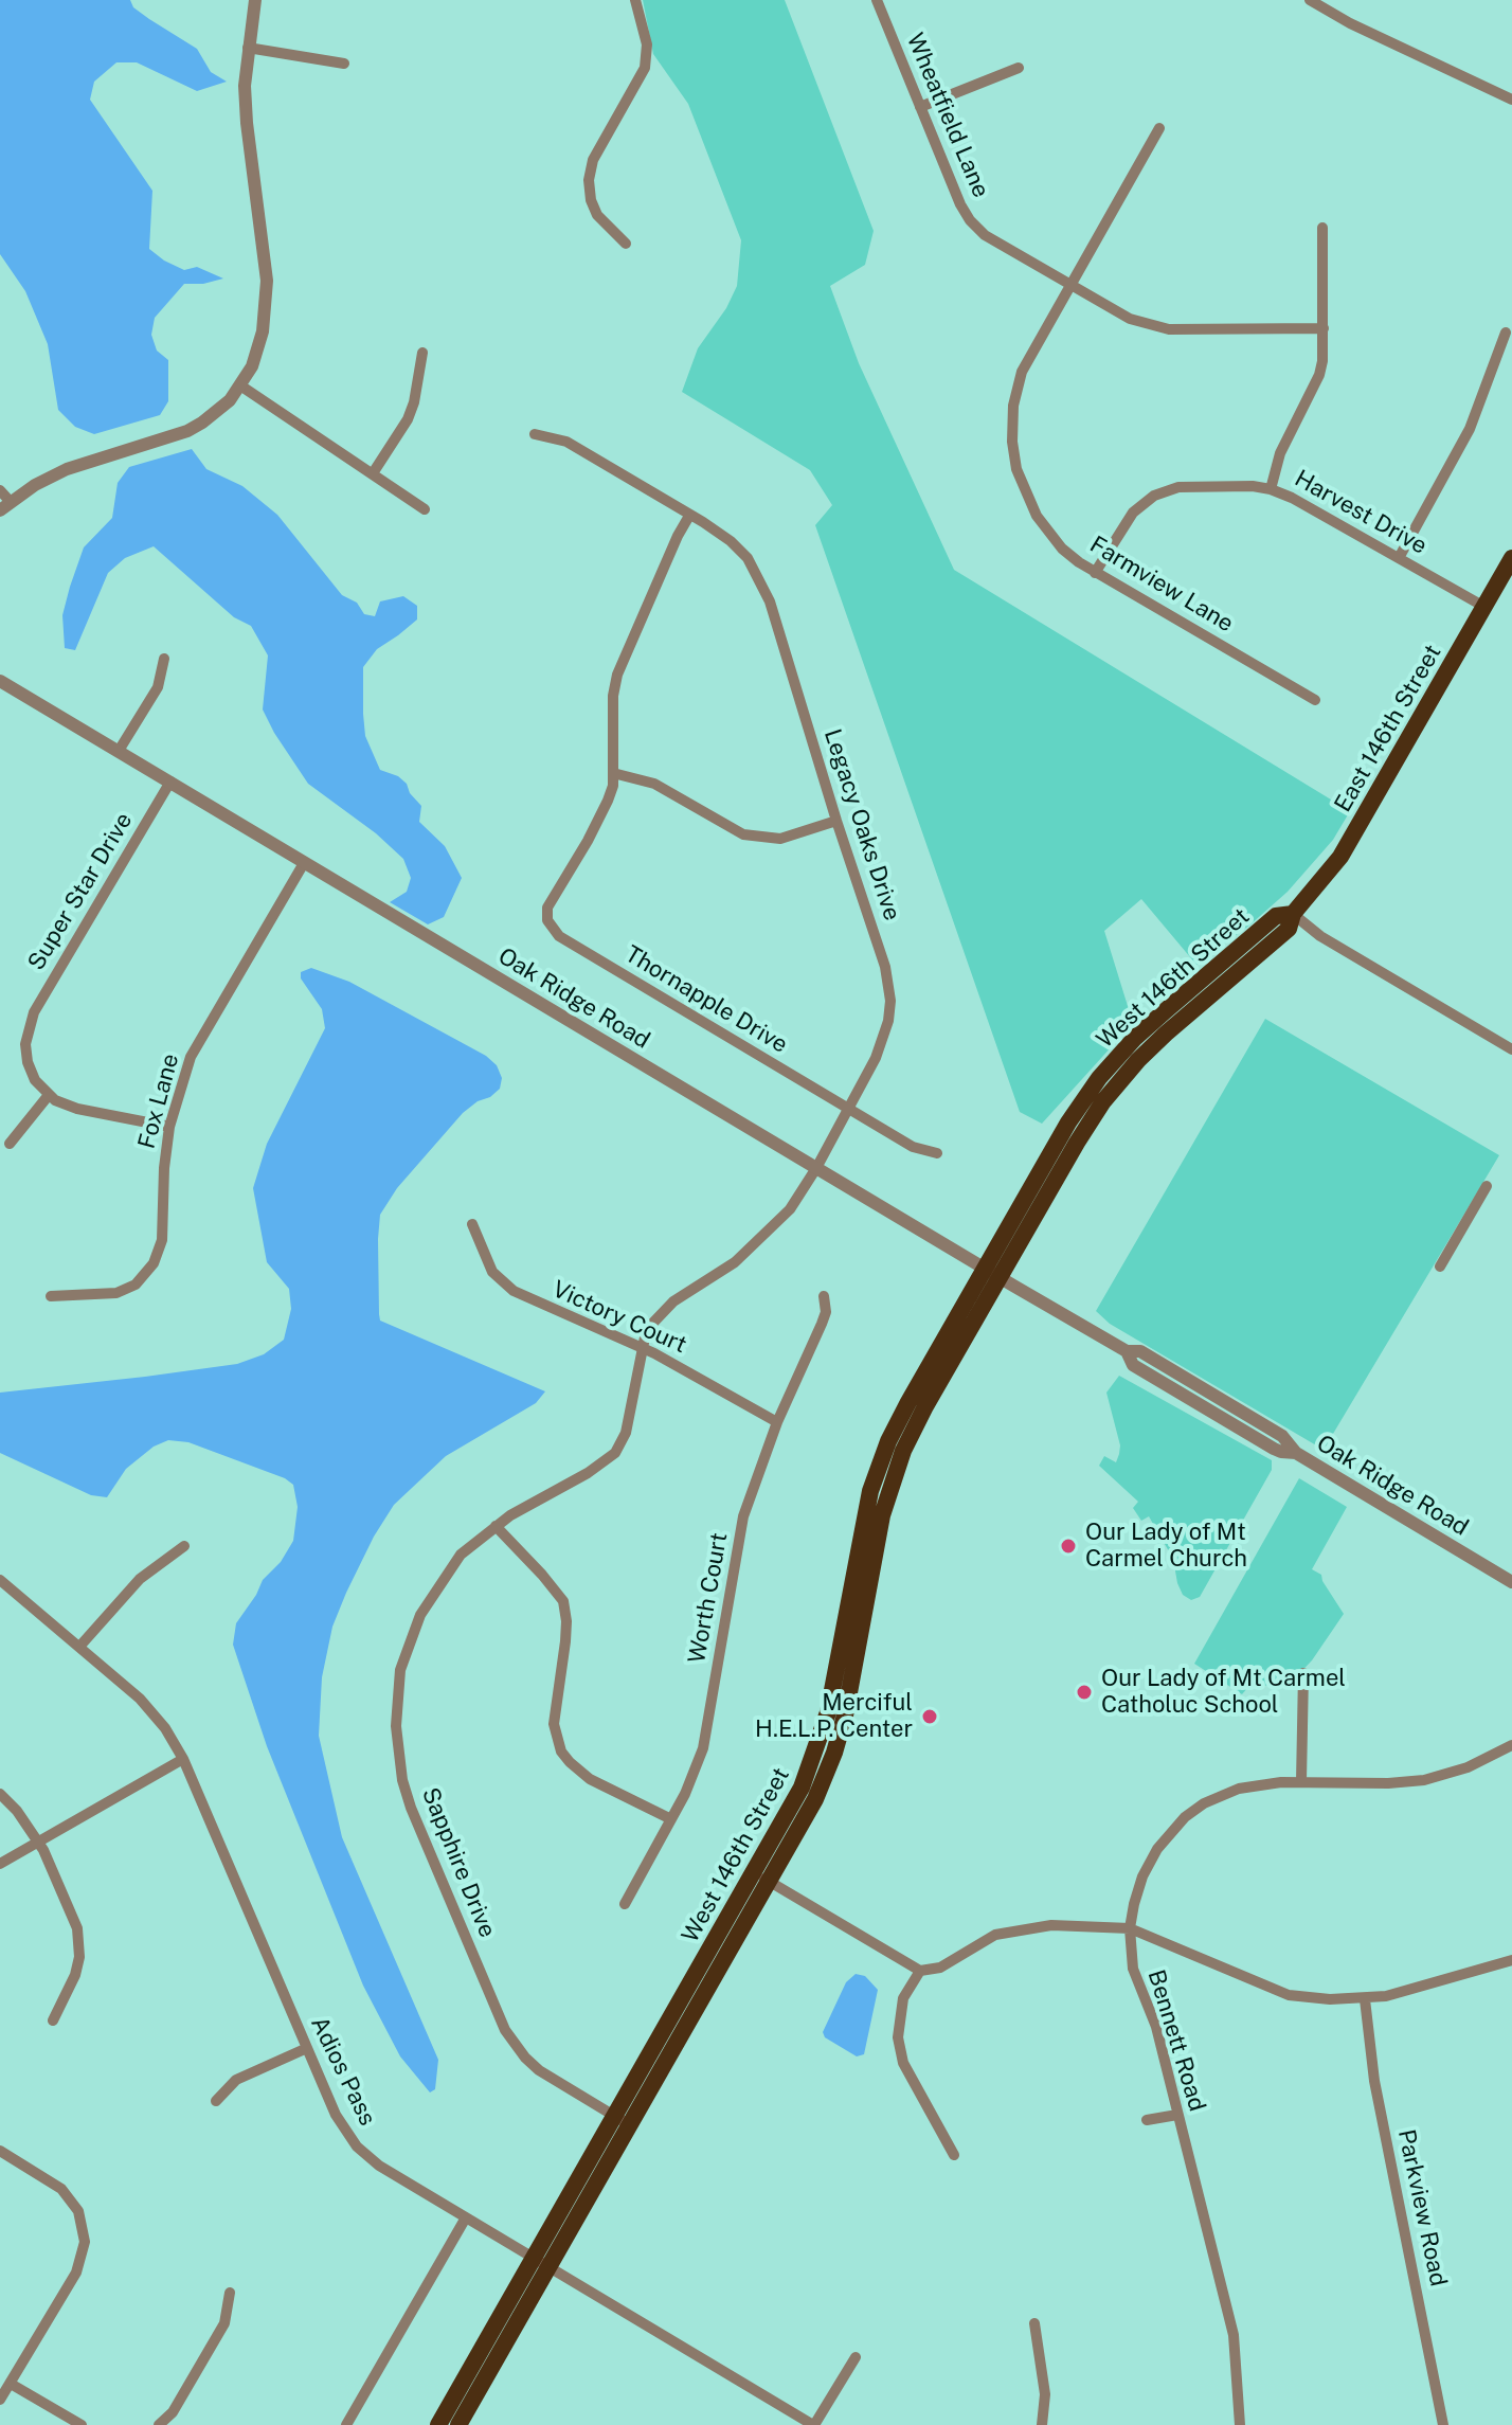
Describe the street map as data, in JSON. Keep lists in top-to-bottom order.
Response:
{
  "streets": {
    "main road": ["East 146th Street", "West 146th Street"],
    "street": [
      "Wheatfield Lane",
      "Harvest Drive",
      "Farmview Lane",
      "Legacy Oaks Drive",
      "Super Star Drive",
      "Oak Ridge Road",
      "Thornapple Drive",
      "Fox Lane",
      "Victory Court",
      "Worth Court",
      "Sapphire Drive",
      "Bennett Road",
      "Adios Pass",
      "Parkview Road"
    ]
  },
  "crossings": [
    ["Wheatfield Lane", "Farmview Lane"],
    ["Harvest Drive", "Farmview Lane"],
    ["Harvest Drive", "East 146th Street"],
    ["East 146th Street", "West 146th Street"],
    ["Legacy Oaks Drive", "Oak Ridge Road"],
    ["Legacy Oaks Drive", "Thornapple Drive"],
    ["Legacy Oaks Drive", "Sapphire Drive"],
    ["Super Star Drive", "Oak Ridge Road"],
    ["West 146th Street", "Oak Ridge Road"],
    ["West 146th Street", "Sapphire Drive"],
    ["West 146th Street", "Adios Pass"],
    ["Oak Ridge Road", "Fox Lane"],
    ["Oak Ridge Road", "Sapphire Drive"],
    ["Victory Court", "Worth Court"],
    ["Victory Court", "Sapphire Drive"]
  ],
  "places": ["Our Lady of Mt Carmel Church", "Our Lady of Mt Carmel Catholuc School", "Merciful H.E.L.P. Center"]
}
